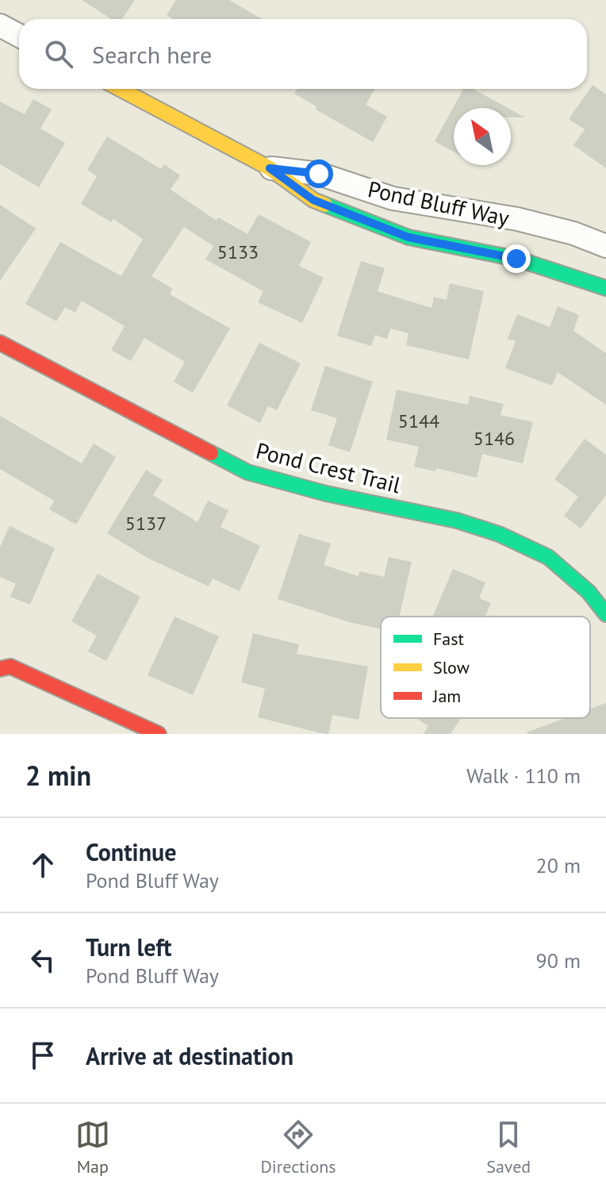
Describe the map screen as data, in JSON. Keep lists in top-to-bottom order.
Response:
{
  "streets": {
    "street": ["Pond Bluff Way", "Pond Crest Trail"]
  },
  "house_numbers": [
    "5133",
    "5144",
    "5146",
    "5137"
  ],
  "legend": ["Fast", "Slow", "Jam"],
  "north": "top left",
  "page": {
    "search": "Search here",
    "heading": ["2 min", "Walk · 110 m"],
    "list": [
      ["Continue", "Pond Bluff Way", "20 m"],
      ["Turn left", "Pond Bluff Way", "90 m"],
      "Arrive at destination"
    ],
    "nav": ["Map", "Directions", "Saved"]
  }
}
